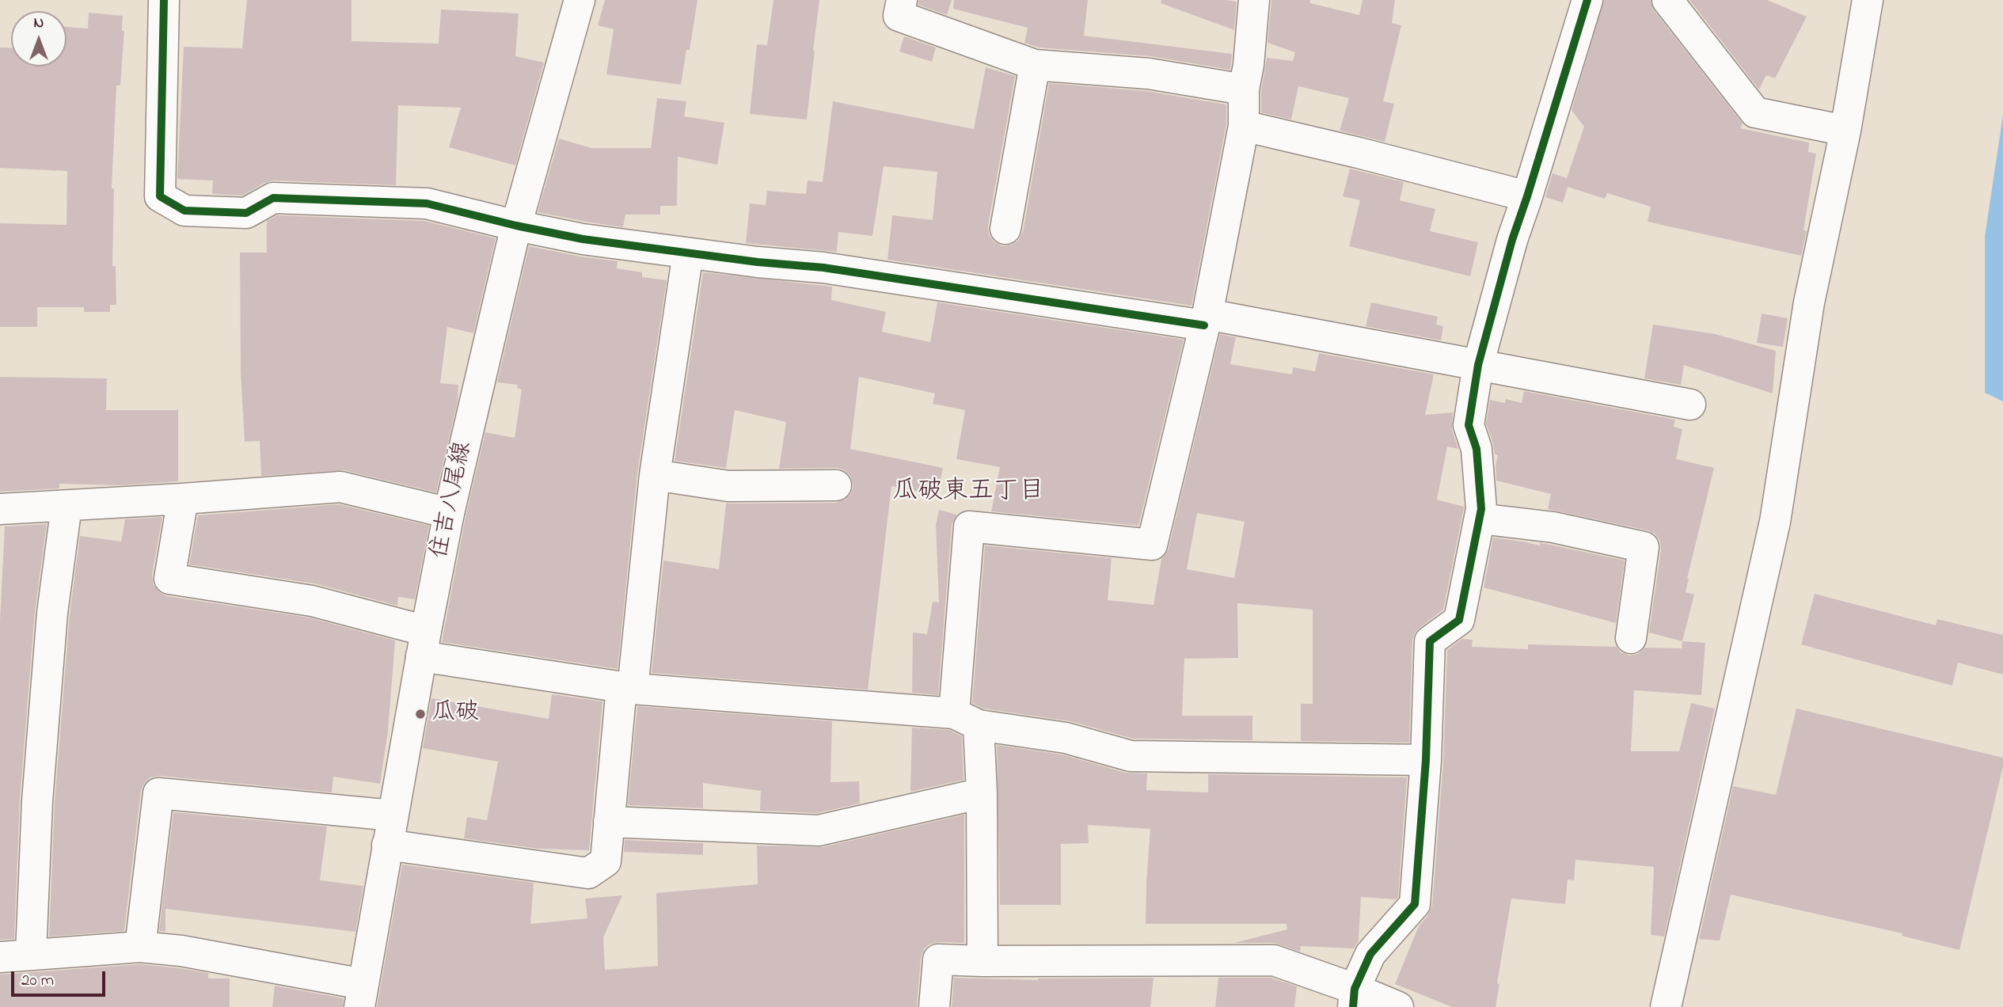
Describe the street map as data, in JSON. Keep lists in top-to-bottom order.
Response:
{
  "streets": {
    "street": ["住吉八尾線"]
  },
  "districts": ["瓜破東五丁目"],
  "places": ["瓜破"],
  "scale_bar": "20 m",
  "north": "top"
}
